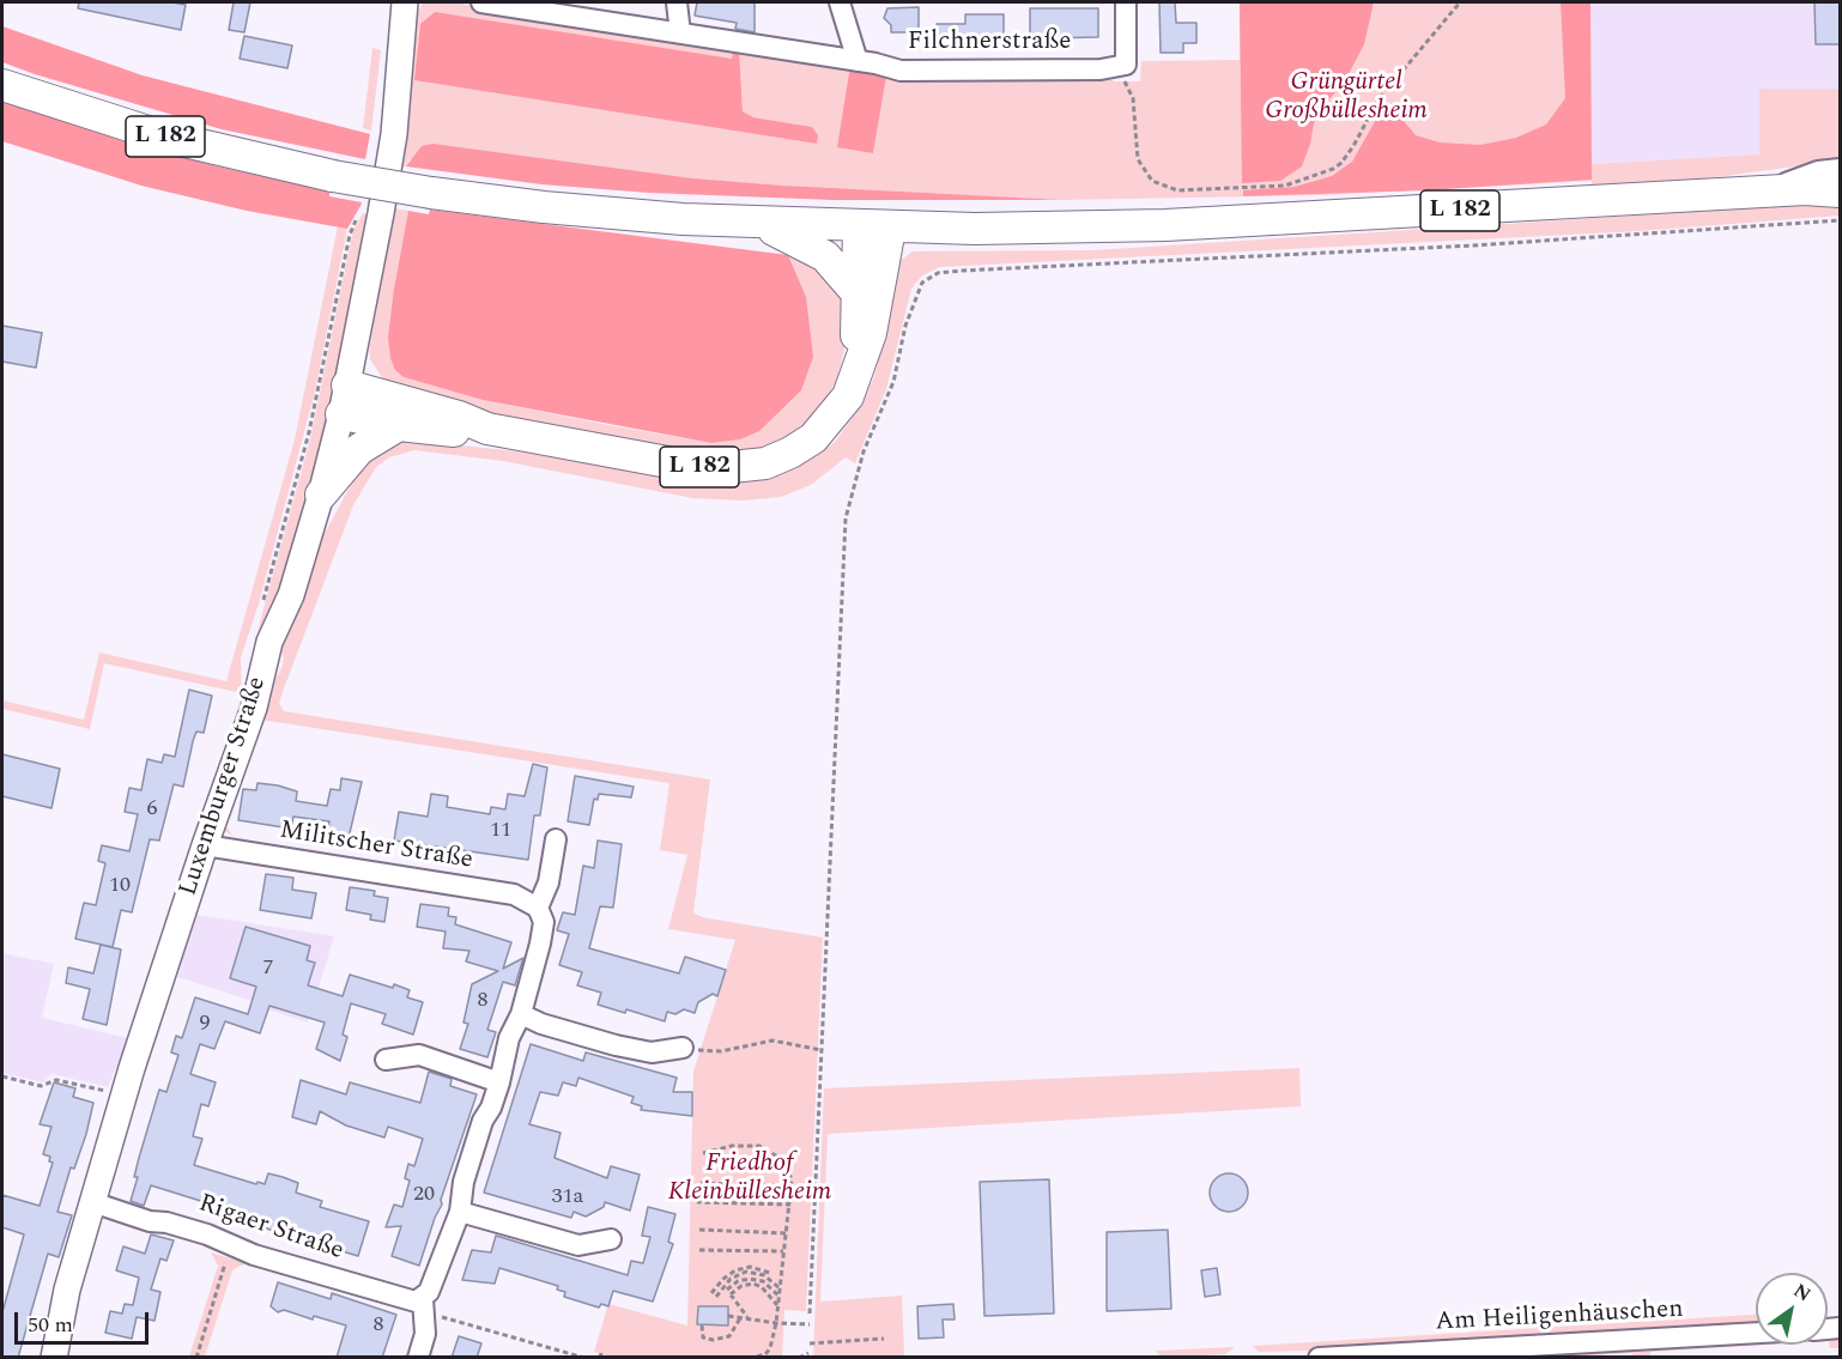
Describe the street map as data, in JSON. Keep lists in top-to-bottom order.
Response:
{
  "streets": {
    "main road": ["L 182"],
    "street": [
      "Filchnerstraße",
      "Luxemburger Straße",
      "Militscher Straße",
      "Rigaer Straße",
      "Am Heiligenhäuschen"
    ]
  },
  "crossings": [
    ["L 182", "Luxemburger Straße"],
    ["Luxemburger Straße", "Militscher Straße"],
    ["Luxemburger Straße", "Rigaer Straße"]
  ],
  "parks": ["Grüngürtel Großbüllesheim", "Friedhof Kleinbüllesheim"],
  "house_numbers": [
    "6",
    "11",
    "10",
    "7",
    "8",
    "9",
    "20",
    "31a",
    "8"
  ],
  "scale_bar": "50 m",
  "north": "top right"
}
